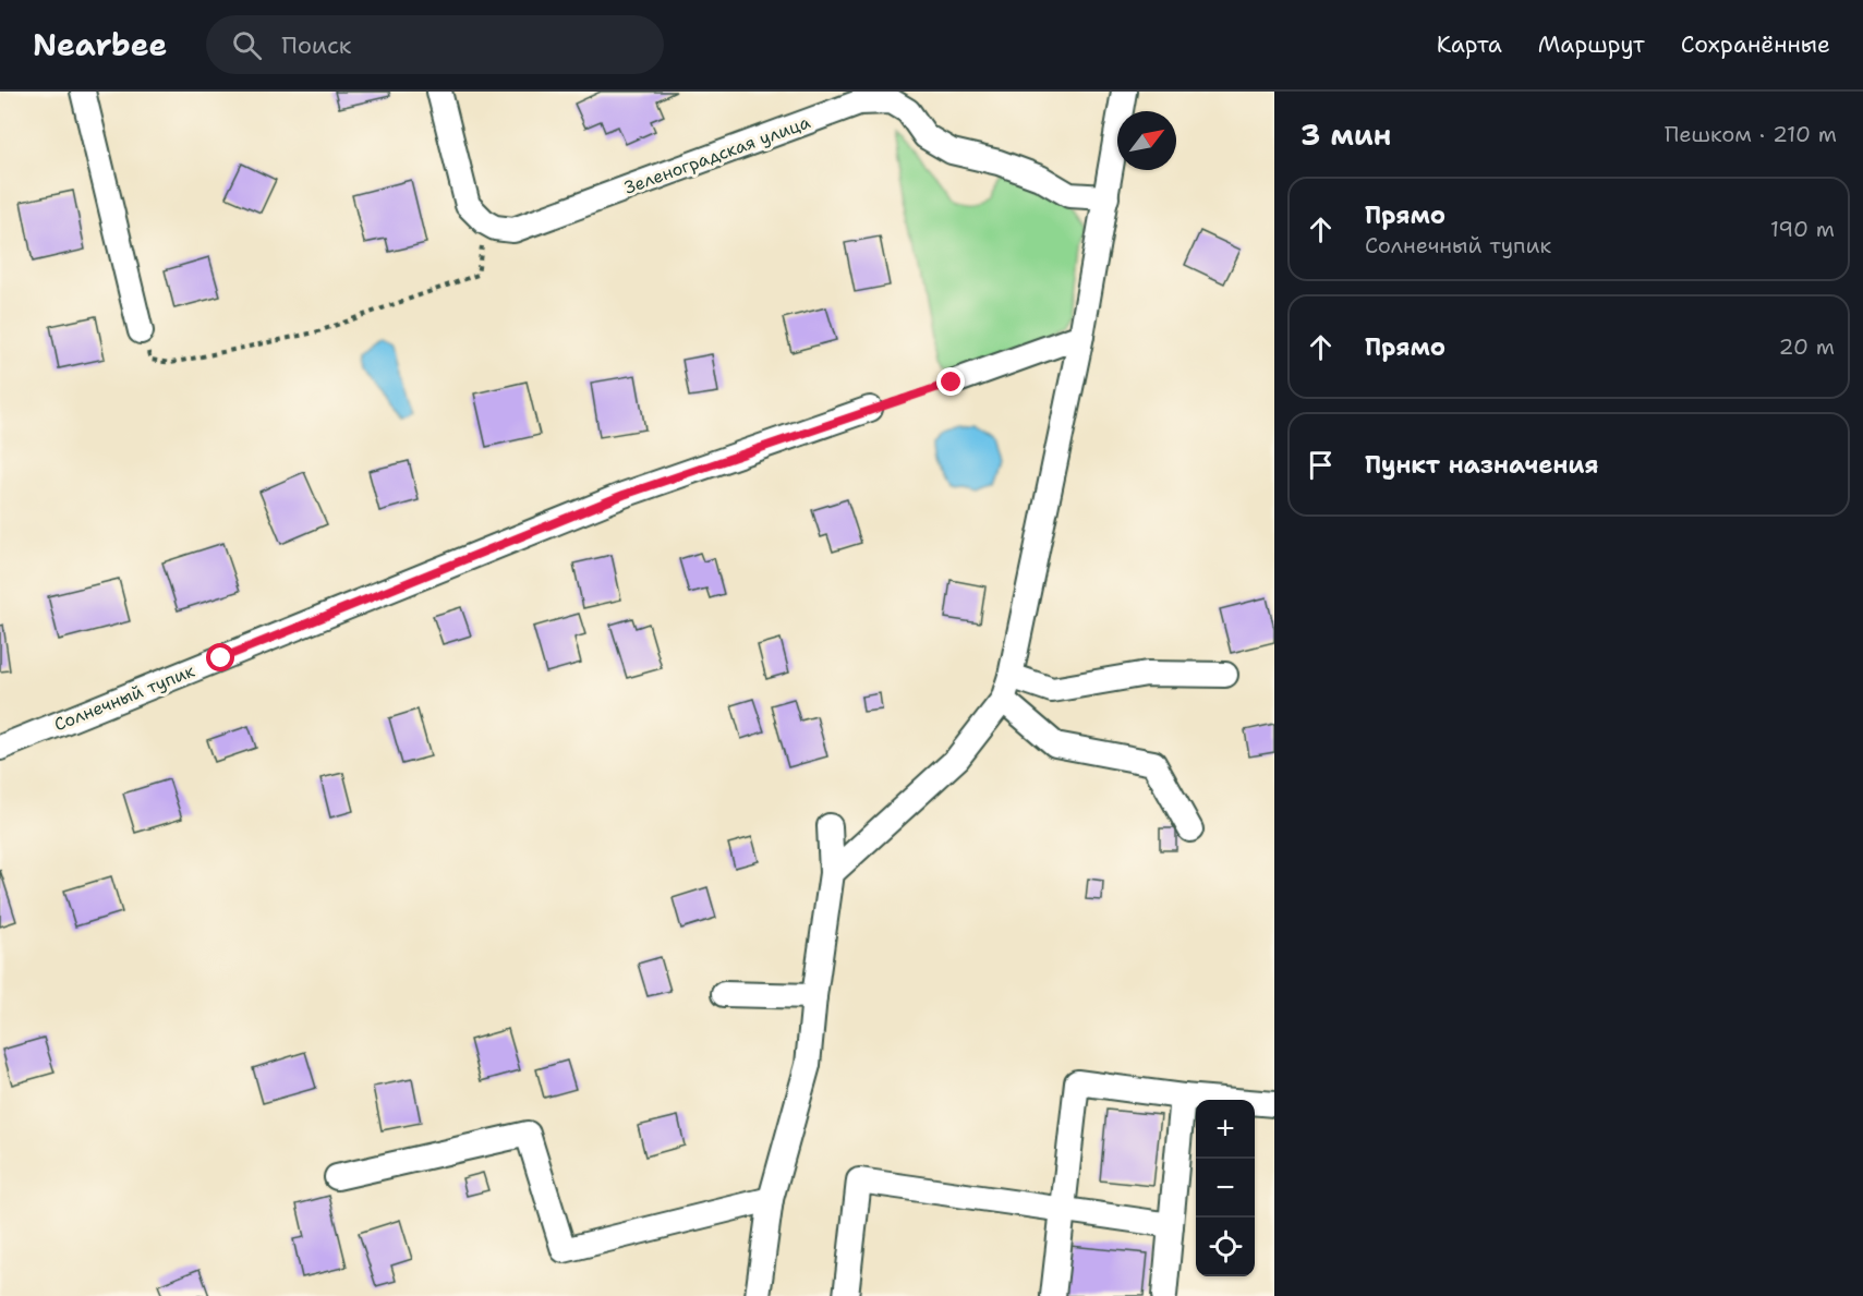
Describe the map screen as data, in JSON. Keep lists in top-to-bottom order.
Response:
{
  "streets": {
    "street": ["Зеленоградская улица", "Солнечный тупик"]
  },
  "north": "top right",
  "page": {
    "header": "Nearbee",
    "search": "Поиск",
    "nav": ["Карта", "Маршрут", "Сохранённые"],
    "heading": ["3 мин", "Пешком · 210 m"],
    "list": [
      ["Прямо", "Солнечный тупик", "190 m"],
      ["Прямо", "20 m"],
      "Пункт назначения"
    ],
    "map_buttons": ["+", "−"]
  }
}
